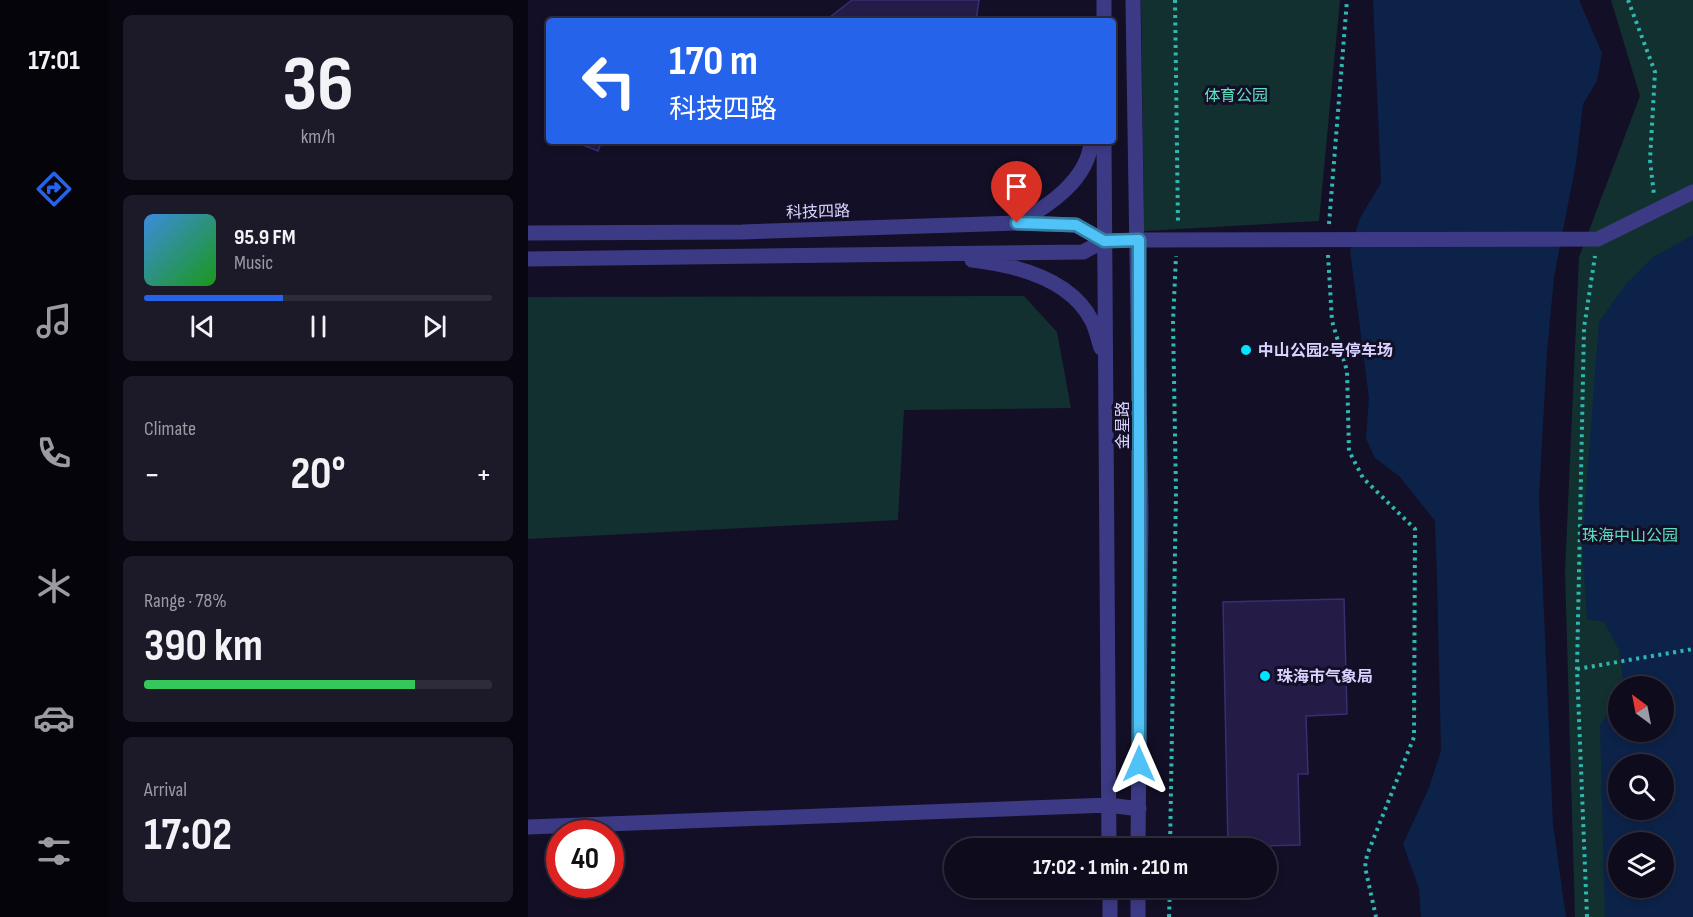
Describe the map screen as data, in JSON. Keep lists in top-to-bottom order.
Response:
{
  "streets": {
    "street": ["科技四路", "金星路"]
  },
  "crossings": [
    ["科技四路", "金星路"]
  ],
  "parks": ["体育公园", "珠海中山公园"],
  "places": ["中山公园2号停车场", "珠海市气象局"],
  "north": "top left",
  "page": {
    "tabs": "17:01",
    "tile": [
      ["36", "km/h"],
      "Climate",
      ["Range · 78%", "390 km"],
      ["Arrival", "17:02"]
    ],
    "turn": ["170 m", "科技四路"],
    "song": ["95.9 FM", "Music"],
    "heat": ["−", "20°", "+"],
    "limit": "40",
    "trip": "17:02 · 1 min · 210 m"
  }
}
